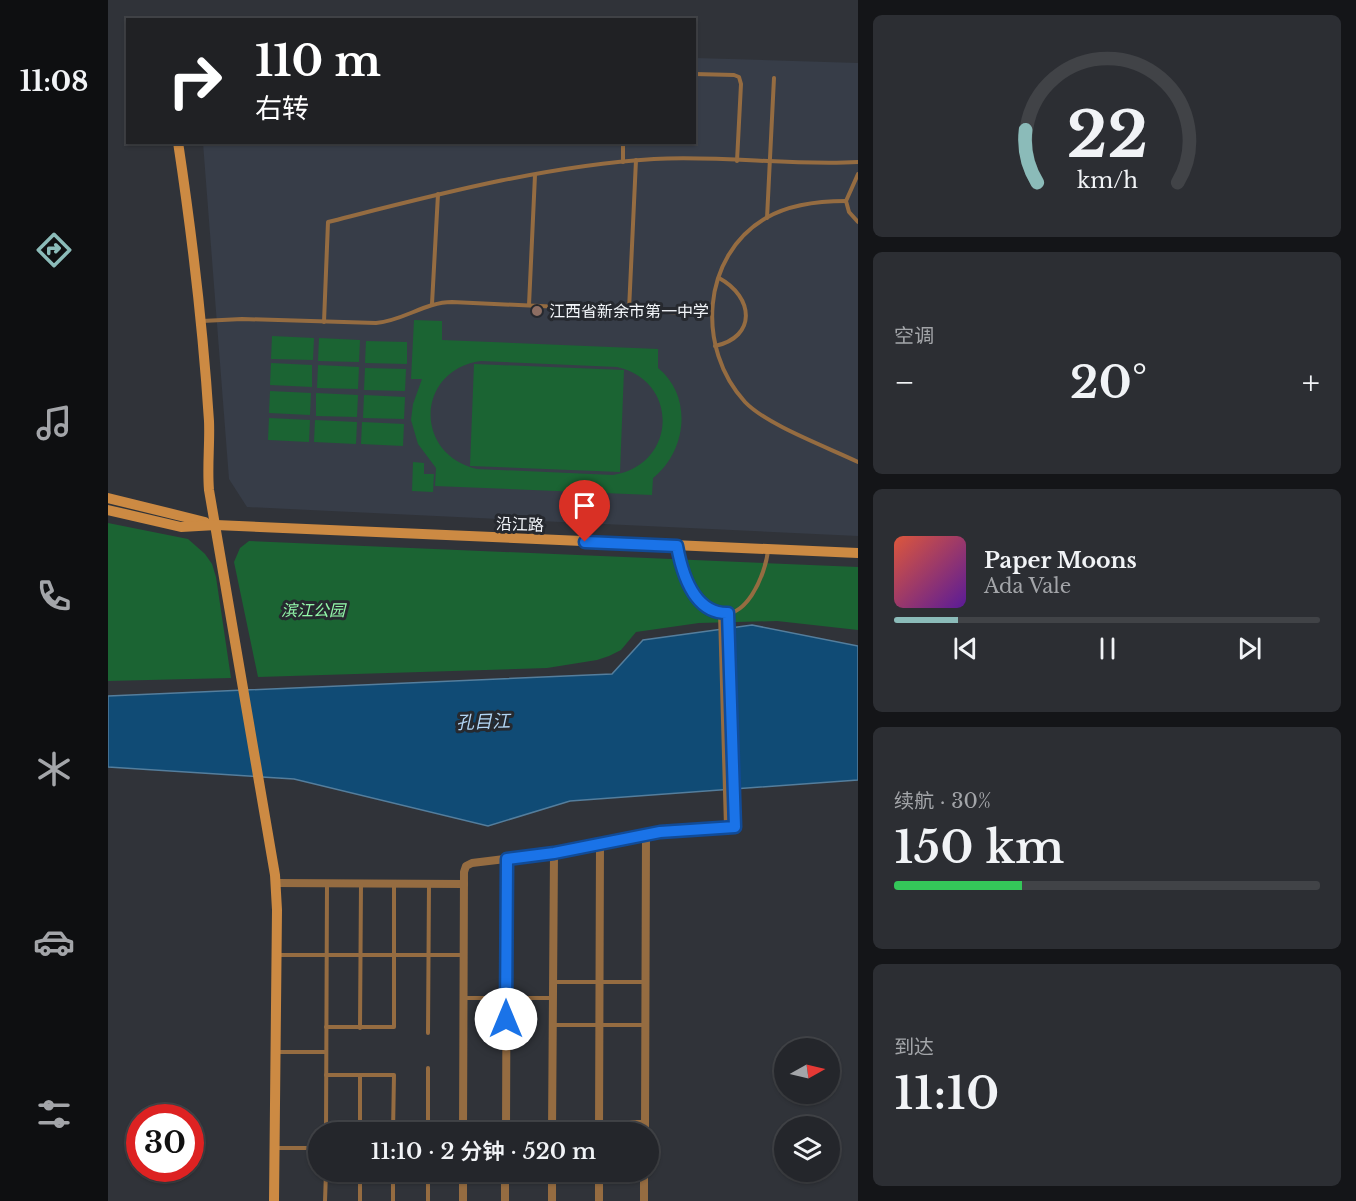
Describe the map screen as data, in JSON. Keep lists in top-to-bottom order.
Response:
{
  "streets": {
    "street": ["沿江路"]
  },
  "water": ["孔目江"],
  "parks": ["滨江公园"],
  "places": ["江西省新余市第一中学"],
  "north": "right",
  "page": {
    "tabs": "11:08",
    "turn": ["110 m", "右转"],
    "tile": [
      "空调",
      ["续航 · 30%", "150 km"],
      ["到达", "11:10"]
    ],
    "heat": ["−", "20°", "+"],
    "song": ["Paper Moons", "Ada Vale"],
    "limit": "30",
    "trip": "11:10 · 2 分钟 · 520 m",
    "gauge": ["22", "km/h"]
  }
}
